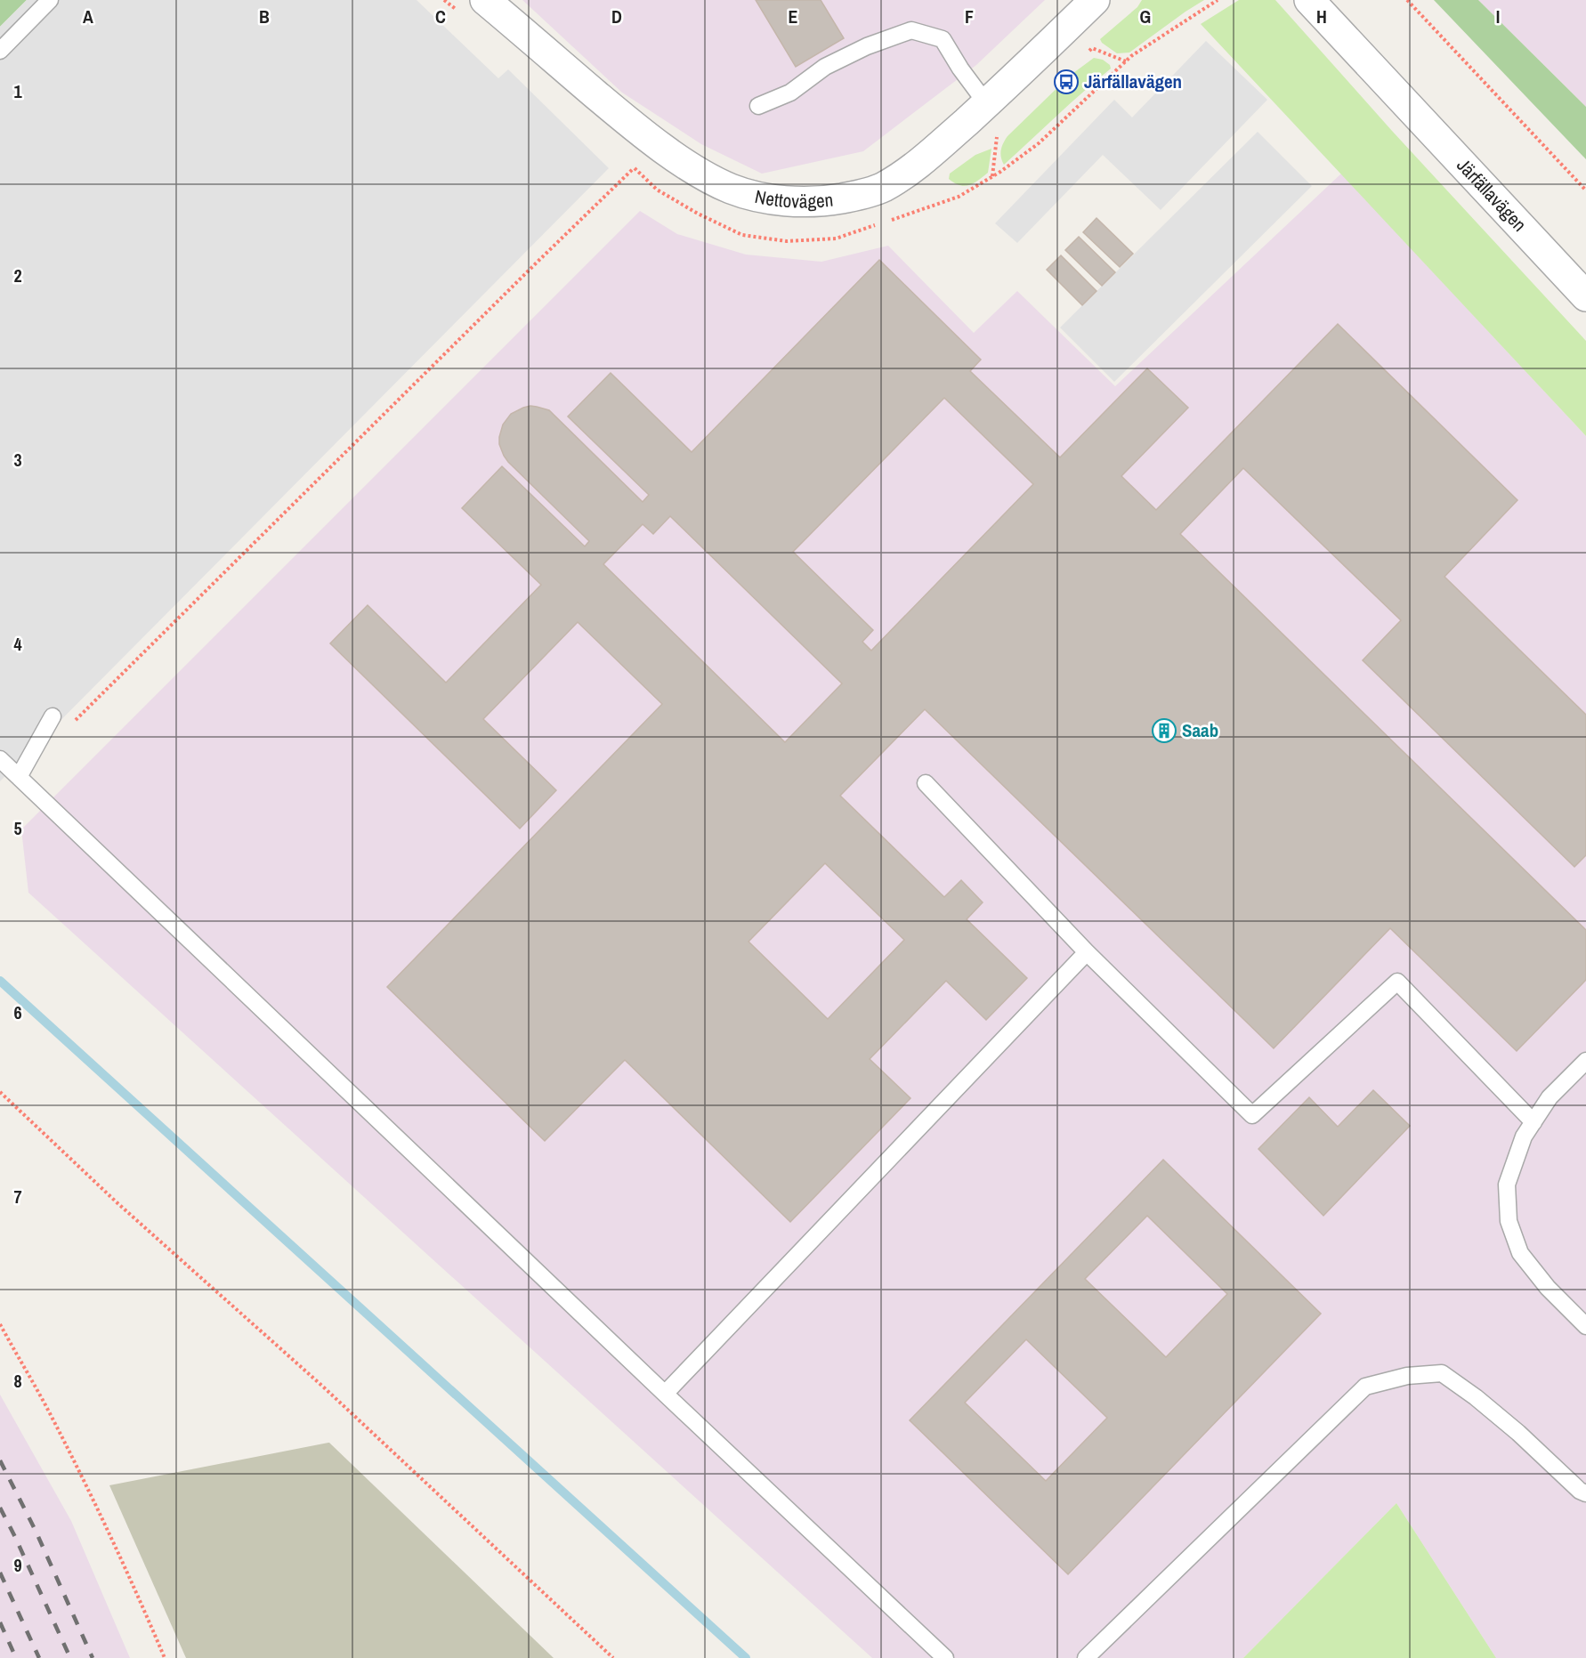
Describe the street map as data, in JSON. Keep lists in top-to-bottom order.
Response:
{
  "streets": {
    "street": ["Nettovägen", "Järfällavägen"]
  },
  "places": {
    "bus stop": ["Järfällavägen"],
    "building": ["Saab"]
  },
  "grid": {
    "columns": [
      "A",
      "B",
      "C",
      "D",
      "E",
      "F",
      "G",
      "H",
      "I"
    ],
    "rows": [
      "1",
      "2",
      "3",
      "4",
      "5",
      "6",
      "7",
      "8",
      "9"
    ]
  }
}
